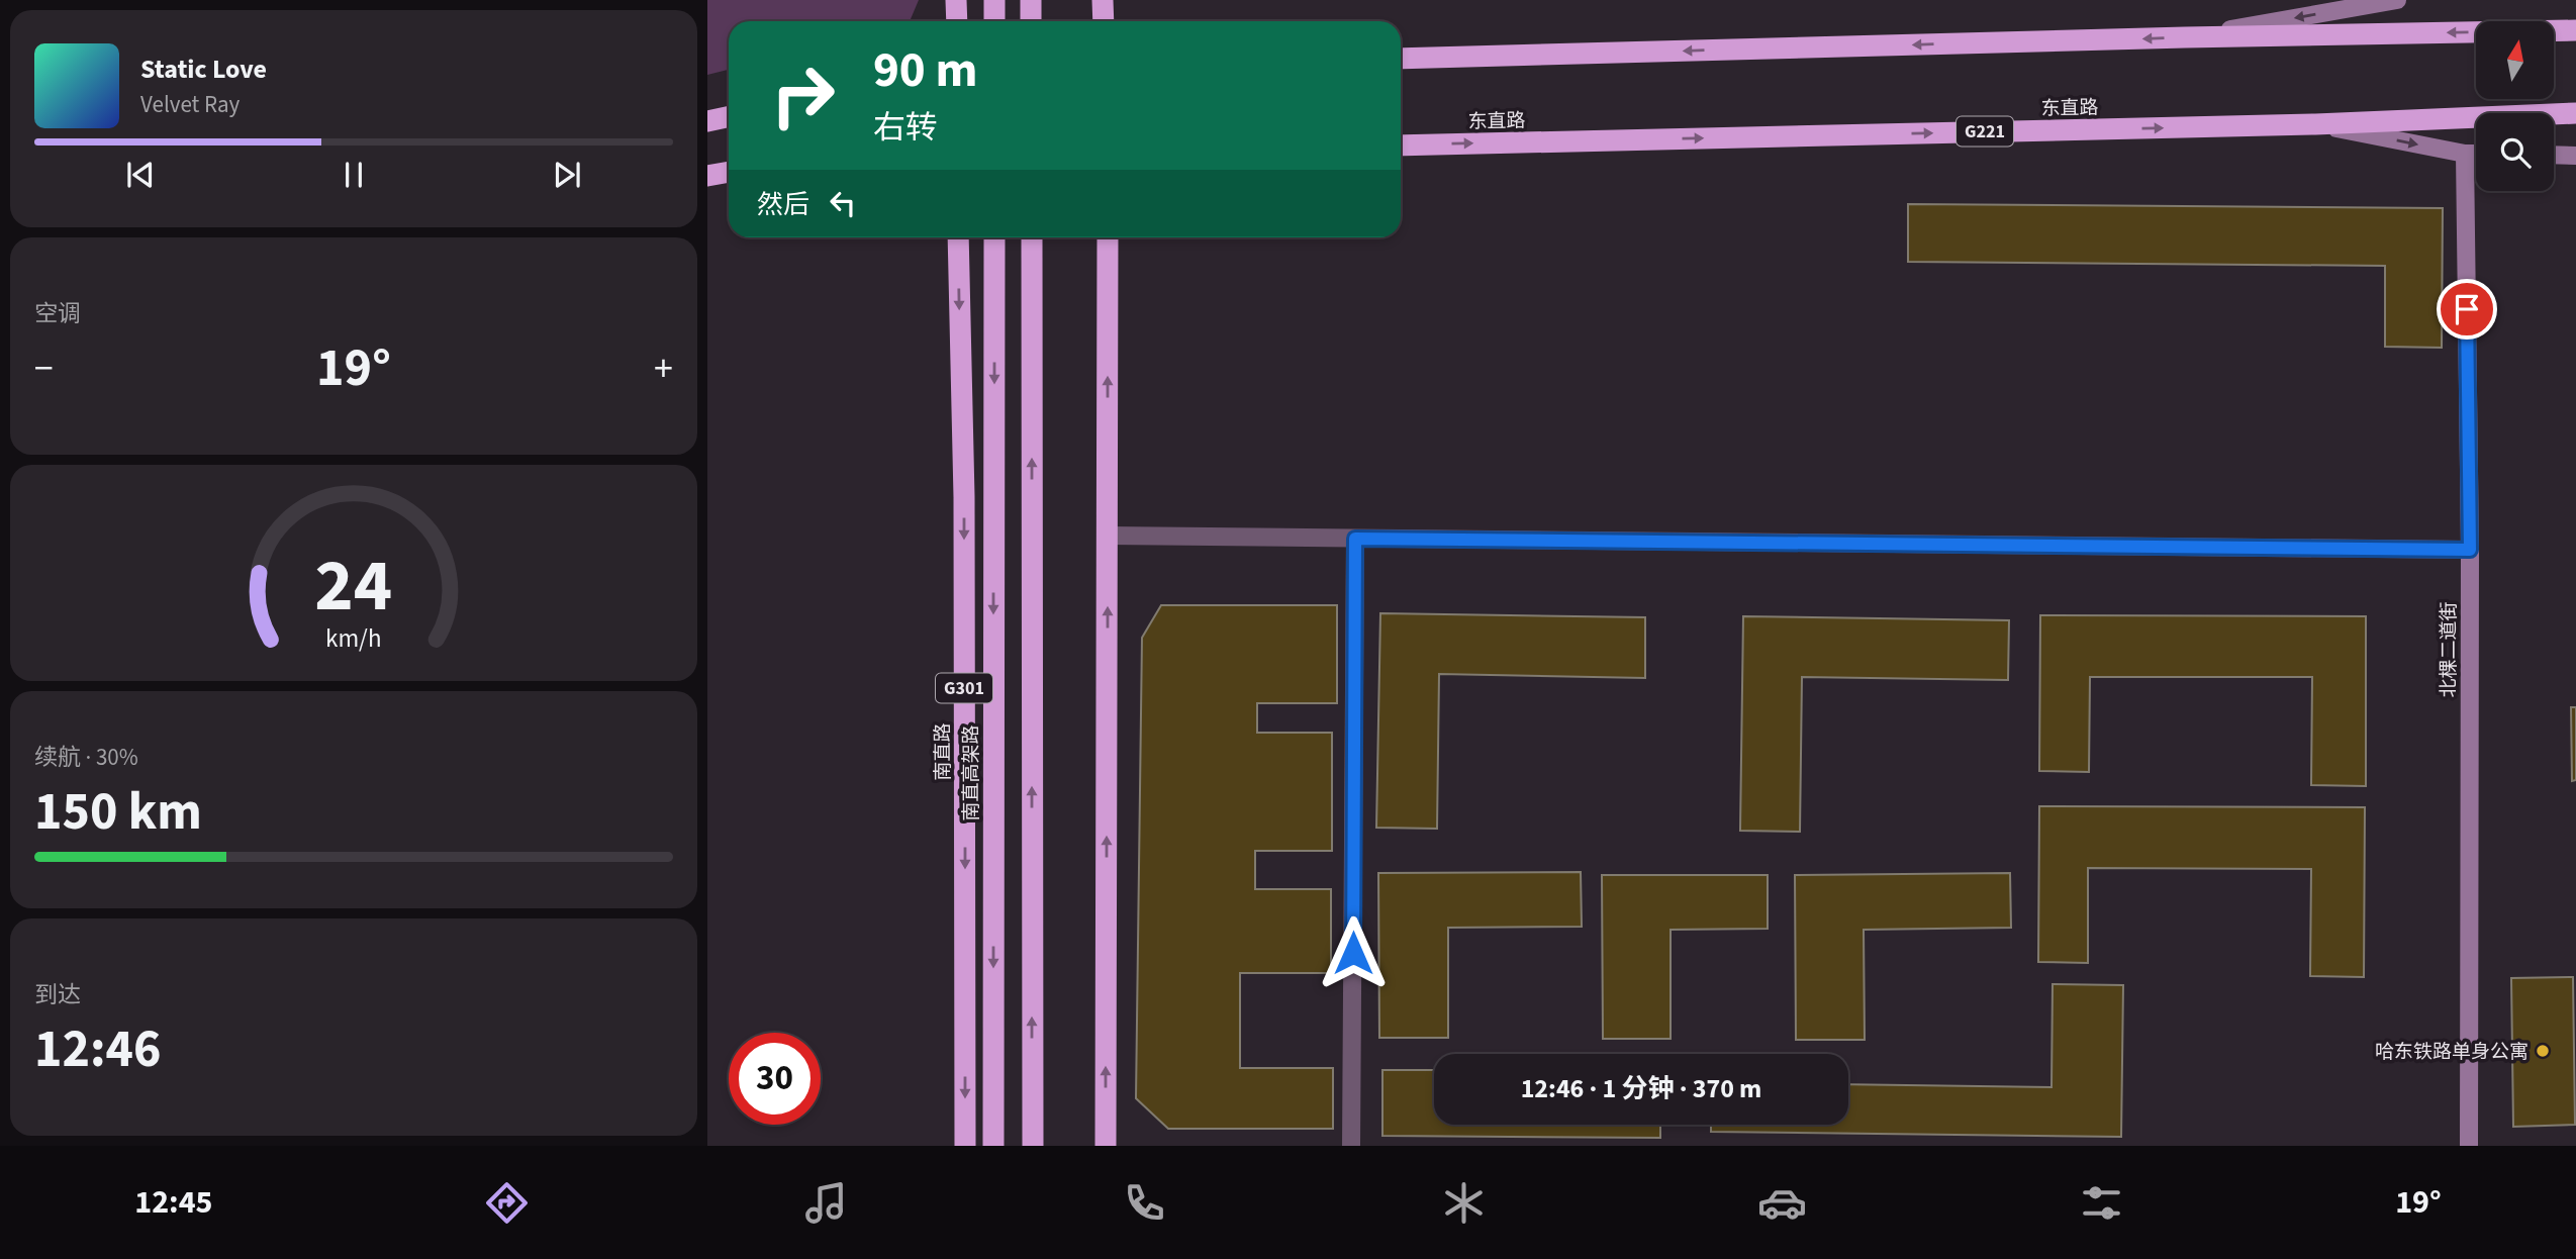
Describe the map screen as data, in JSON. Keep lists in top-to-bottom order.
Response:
{
  "streets": {
    "highway": [
      "东直路",
      "G221",
      "G301",
      "南直路",
      "南直高架路"
    ],
    "street": ["北棵二道街"]
  },
  "places": ["哈东铁路单身公寓"],
  "north": "top",
  "page": {
    "turn": ["90 m", "右转"],
    "song": ["Static Love", "Velvet Ray"],
    "then": "然后",
    "tile": [
      "空调",
      ["续航 · 30%", "150 km"],
      ["到达", "12:46"]
    ],
    "heat": ["−", "19°", "+"],
    "limit": "30",
    "trip": "12:46 · 1 分钟 · 370 m",
    "tabs": ["12:45", "19°"],
    "gauge": ["24", "km/h"]
  }
}
